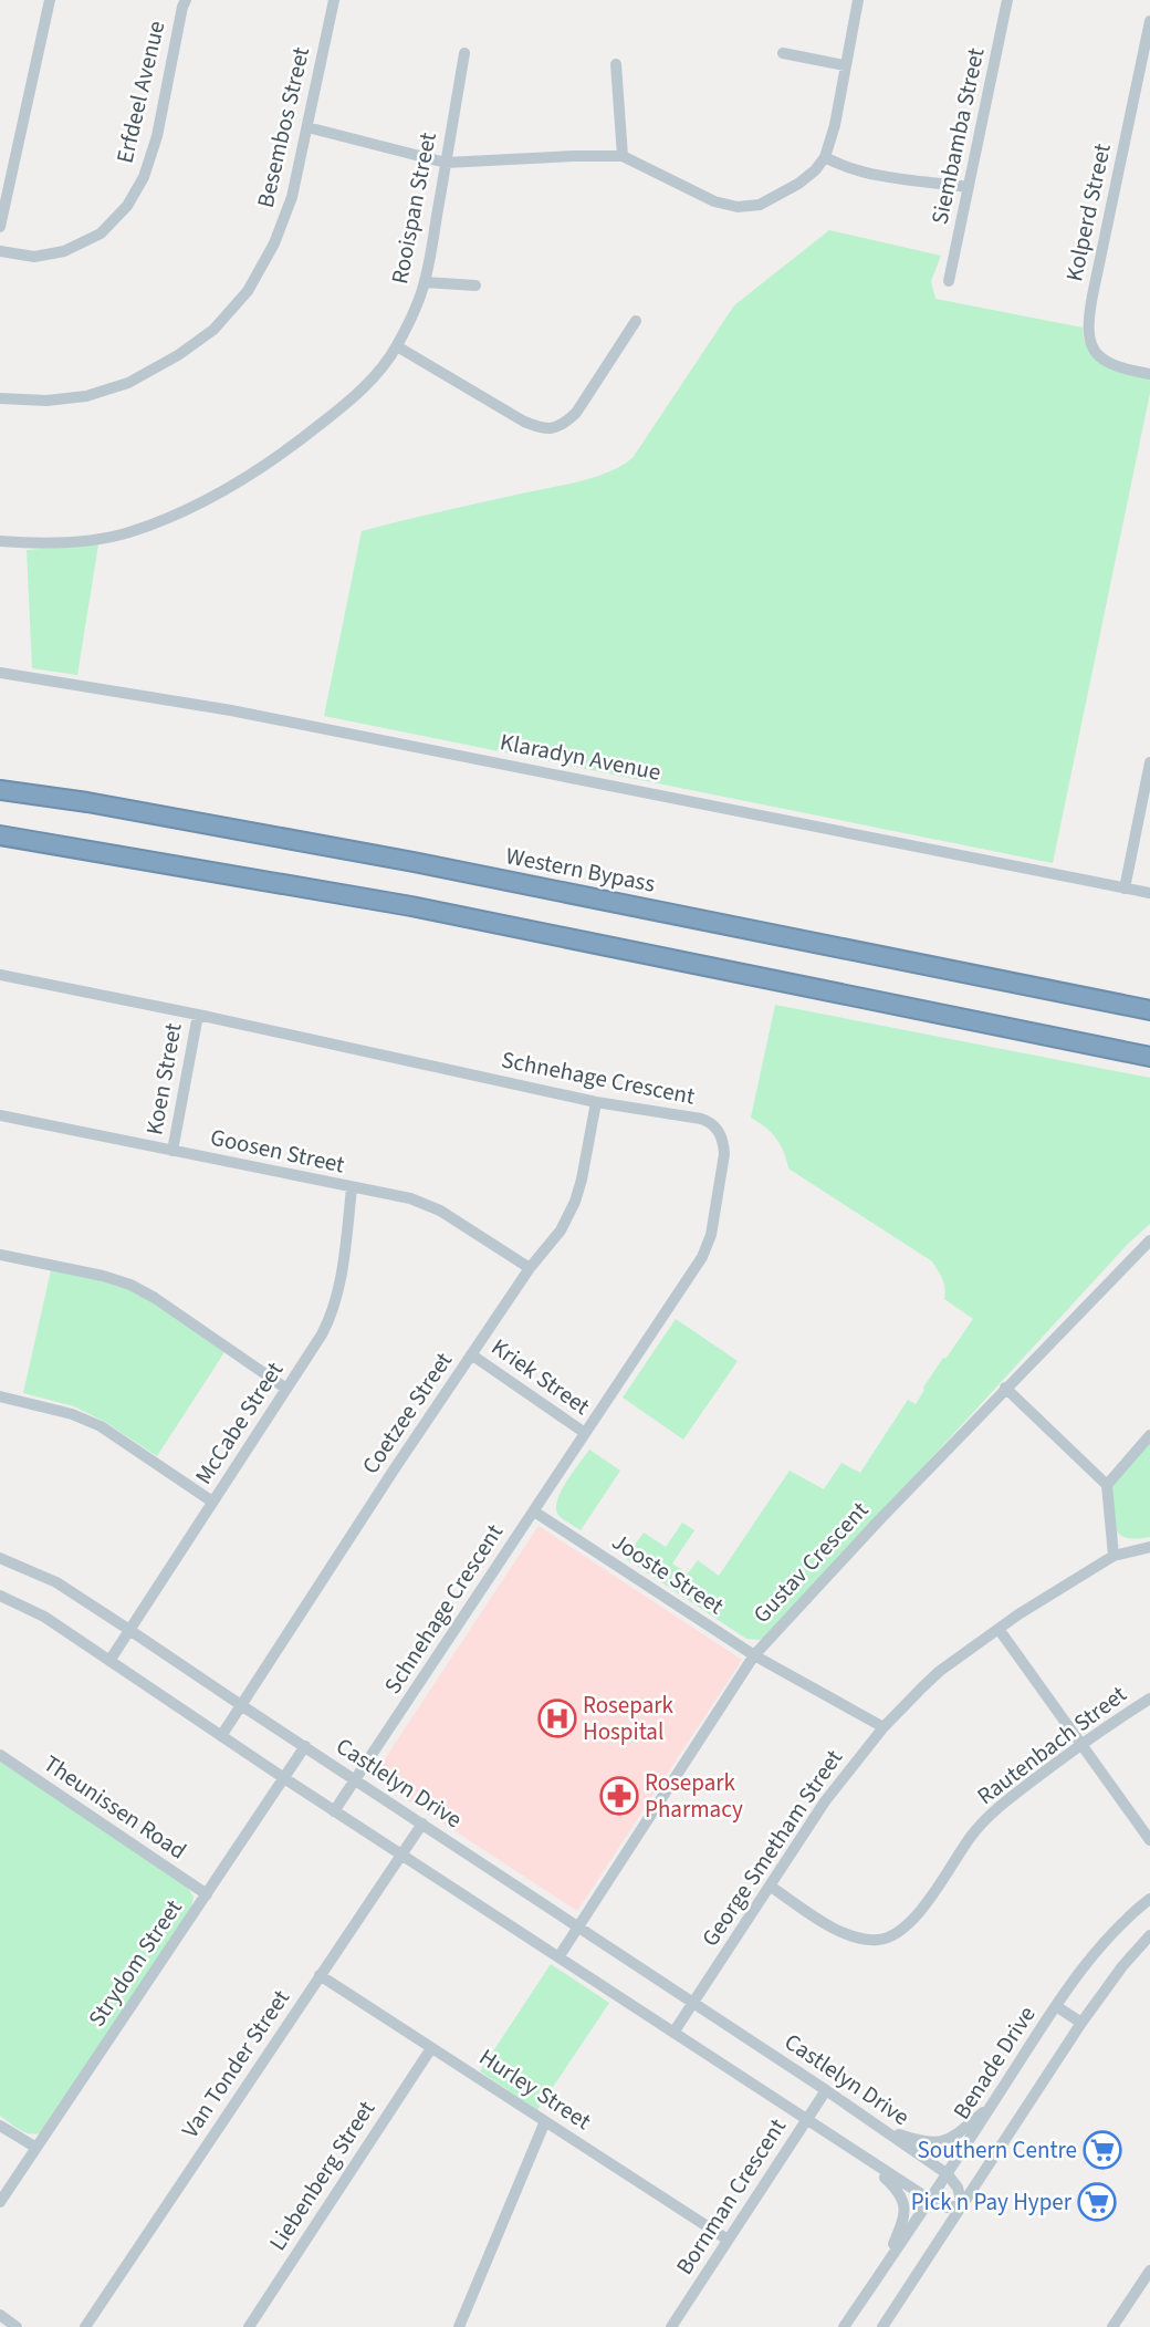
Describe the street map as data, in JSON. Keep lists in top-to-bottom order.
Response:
{
  "streets": {
    "highway": ["Western Bypass"],
    "street": [
      "Erfdeel Avenue",
      "Besembos Street",
      "Siembamba Street",
      "Rooispan Street",
      "Kolperd Street",
      "Klaradyn Avenue",
      "Schnehage Crescent",
      "Koen Street",
      "Goosen Street",
      "Kriek Street",
      "Coetzee Street",
      "McCabe Street",
      "Gustav Crescent",
      "Jooste Street",
      "Rautenbach Street",
      "Castlelyn Drive",
      "Theunissen Road",
      "George Smetham Street",
      "Strydom Street",
      "Benade Drive",
      "Van Tonder Street",
      "Hurley Street",
      "Liebenberg Street",
      "Bornman Crescent"
    ]
  },
  "crossings": [
    ["Schnehage Crescent", "Koen Street"],
    ["Schnehage Crescent", "Kriek Street"],
    ["Schnehage Crescent", "Coetzee Street"],
    ["Schnehage Crescent", "Jooste Street"],
    ["Schnehage Crescent", "Castlelyn Drive"],
    ["Koen Street", "Goosen Street"],
    ["Goosen Street", "Coetzee Street"],
    ["Goosen Street", "McCabe Street"],
    ["Kriek Street", "Coetzee Street"],
    ["Coetzee Street", "Castlelyn Drive"],
    ["McCabe Street", "Castlelyn Drive"],
    ["Gustav Crescent", "Jooste Street"],
    ["Gustav Crescent", "Castlelyn Drive"],
    ["Jooste Street", "George Smetham Street"],
    ["Rautenbach Street", "George Smetham Street"],
    ["Castlelyn Drive", "George Smetham Street"],
    ["Castlelyn Drive", "Strydom Street"],
    ["Castlelyn Drive", "Benade Drive"],
    ["Castlelyn Drive", "Van Tonder Street"],
    ["Castlelyn Drive", "Bornman Crescent"],
    ["Theunissen Road", "Strydom Street"],
    ["Van Tonder Street", "Hurley Street"],
    ["Hurley Street", "Liebenberg Street"],
    ["Hurley Street", "Bornman Crescent"]
  ],
  "places": {
    "hospital": ["Rosepark Hospital"],
    "pharmacy": ["Rosepark Pharmacy"],
    "supermarket": ["Southern Centre", "Pick n Pay Hyper"]
  }
}
